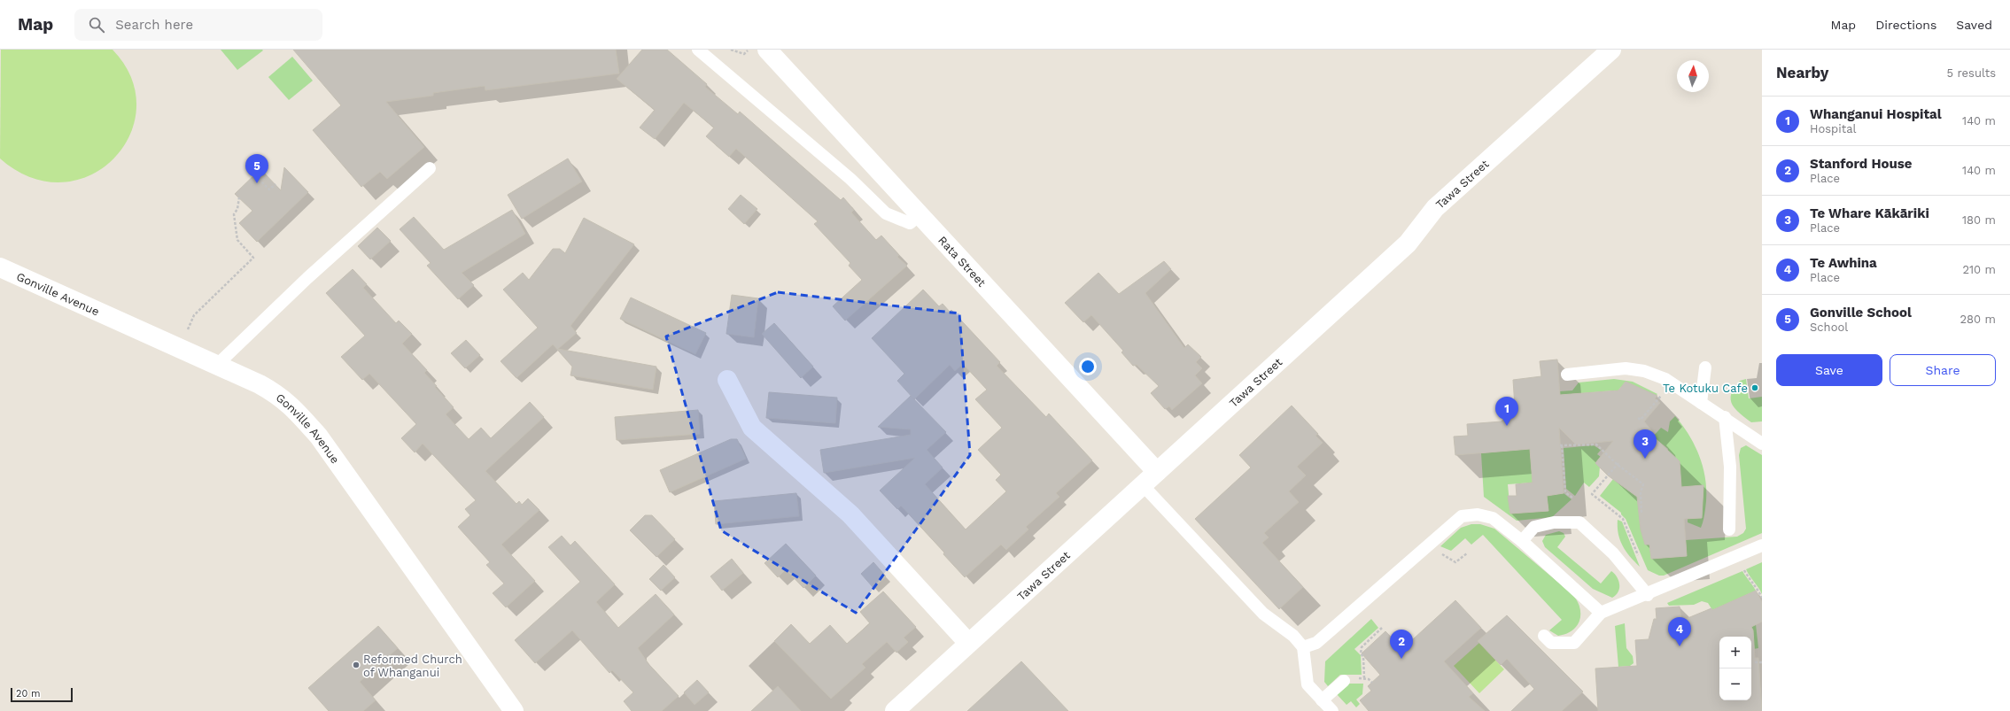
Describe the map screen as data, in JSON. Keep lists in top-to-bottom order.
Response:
{
  "streets": {
    "street": ["Tawa Street", "Rata Street", "Gonville Avenue"]
  },
  "crossings": [
    ["Tawa Street", "Rata Street"]
  ],
  "places": ["Te Kotuku Cafe", "Reformed Church of Whanganui"],
  "scale_bar": "20 m",
  "north": "top",
  "page": {
    "header": "Map",
    "search": "Search here",
    "nav": ["Map", "Directions", "Saved"],
    "heading": ["Nearby", "5 results"],
    "list": [
      {
        "mark": "1",
        "name": "Whanganui Hospital",
        "note": "Hospital",
        "value": "140 m"
      },
      {
        "mark": "2",
        "name": "Stanford House",
        "note": "Place",
        "value": "140 m"
      },
      {
        "mark": "3",
        "name": "Te Whare Kākāriki",
        "note": "Place",
        "value": "180 m"
      },
      {
        "mark": "4",
        "name": "Te Awhina",
        "note": "Place",
        "value": "210 m"
      },
      {
        "mark": "5",
        "name": "Gonville School",
        "note": "School",
        "value": "280 m"
      }
    ],
    "pins": [
      "5",
      "1",
      "3",
      "4",
      "2"
    ],
    "buttons": ["Save", "Share"],
    "map_buttons": ["+", "−"],
    "scale": "20 m"
  }
}
